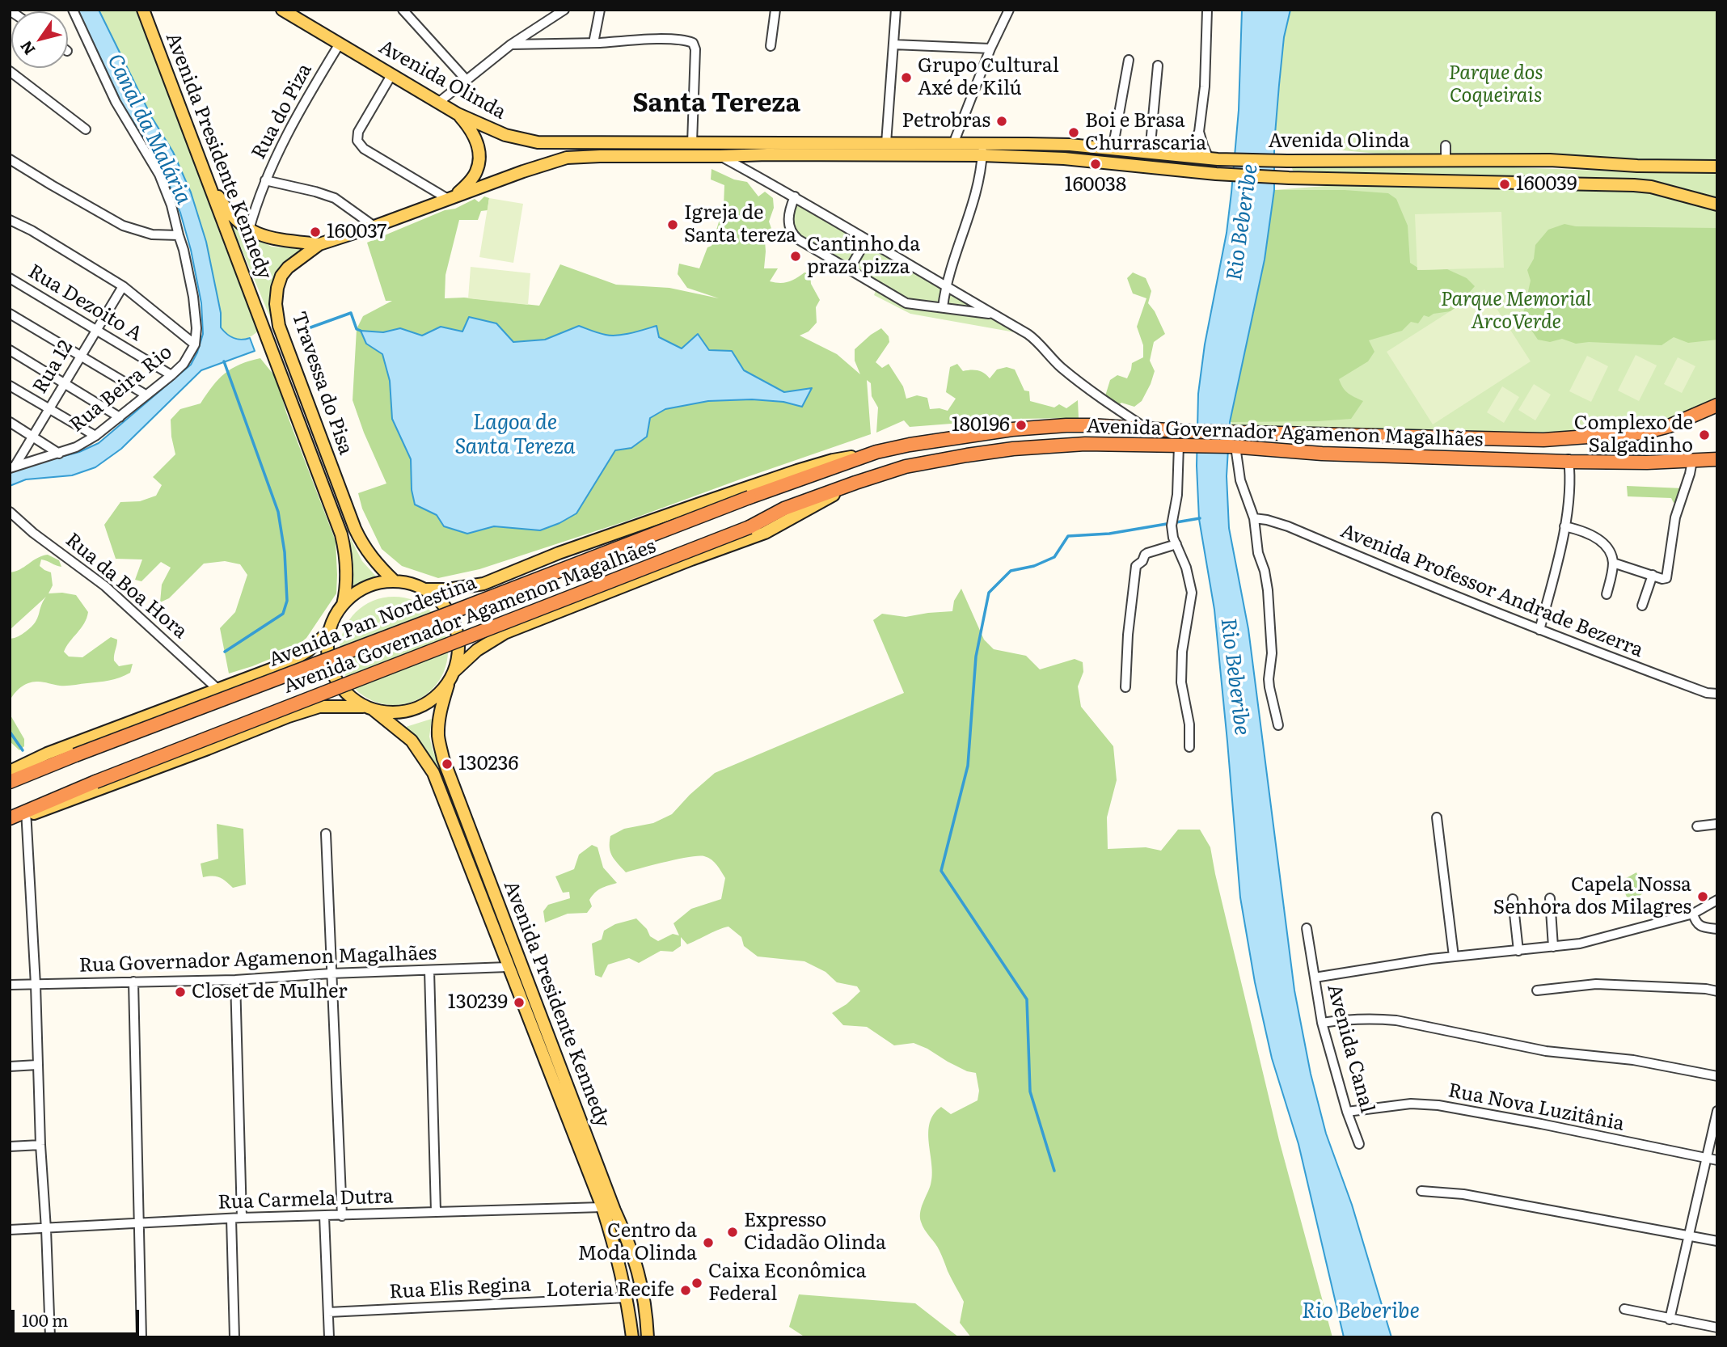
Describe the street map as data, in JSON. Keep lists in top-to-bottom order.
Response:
{
  "streets": {
    "highway": ["Avenida Governador Agamenon Magalhães", "Avenida Pan Nordestina"],
    "main road": ["Avenida Olinda", "Avenida Presidente Kennedy", "Travessa do Pisa"],
    "street": [
      "Rua do Piza",
      "Rua Dezoito A",
      "Rua 12",
      "Rua Beira Rio",
      "Rua da Boa Hora",
      "Avenida Professor Andrade Bezerra",
      "Rua Governador Agamenon Magalhães",
      "Avenida Canal",
      "Rua Nova Luzitânia",
      "Rua Carmela Dutra",
      "Rua Elis Regina"
    ]
  },
  "crossings": [
    ["Avenida Olinda", "Rua do Piza"],
    ["Avenida Olinda", "Travessa do Pisa"],
    ["Avenida Presidente Kennedy", "Travessa do Pisa"],
    ["Avenida Presidente Kennedy", "Avenida Governador Agamenon Magalhães"],
    ["Avenida Presidente Kennedy", "Avenida Pan Nordestina"],
    ["Avenida Presidente Kennedy", "Rua Governador Agamenon Magalhães"],
    ["Avenida Presidente Kennedy", "Rua Carmela Dutra"],
    ["Avenida Presidente Kennedy", "Rua Elis Regina"],
    ["Rua Dezoito A", "Rua 12"],
    ["Rua Dezoito A", "Rua Beira Rio"],
    ["Rua 12", "Rua Beira Rio"],
    ["Travessa do Pisa", "Avenida Governador Agamenon Magalhães"],
    ["Travessa do Pisa", "Avenida Pan Nordestina"],
    ["Avenida Governador Agamenon Magalhães", "Avenida Pan Nordestina"],
    ["Rua da Boa Hora", "Avenida Pan Nordestina"],
    ["Avenida Canal", "Rua Nova Luzitânia"]
  ],
  "districts": ["Santa Tereza"],
  "water": ["Canal da Malária", "Rio Beberibe", "Lagoa de Santa Tereza"],
  "parks": ["Parque dos Coqueirais", "Parque Memorial ArcoVerde"],
  "places": [
    "Grupo Cultural Axé de Kilú",
    "Petrobras",
    "Boi e Brasa Churrascaria",
    "160038",
    "160039",
    "Igreja de Santa tereza",
    "160037",
    "Cantinho da praza pizza",
    "180196",
    "Complexo de Salgadinho",
    "130236",
    "Capela Nossa Senhora dos Milagres",
    "Closet de Mulher",
    "130239",
    "Expresso Cidadão Olinda",
    "Centro da Moda Olinda",
    "Caixa Econômica Federal",
    "Loteria Recife"
  ],
  "scale_bar": "100 m",
  "north": "bottom left"
}
